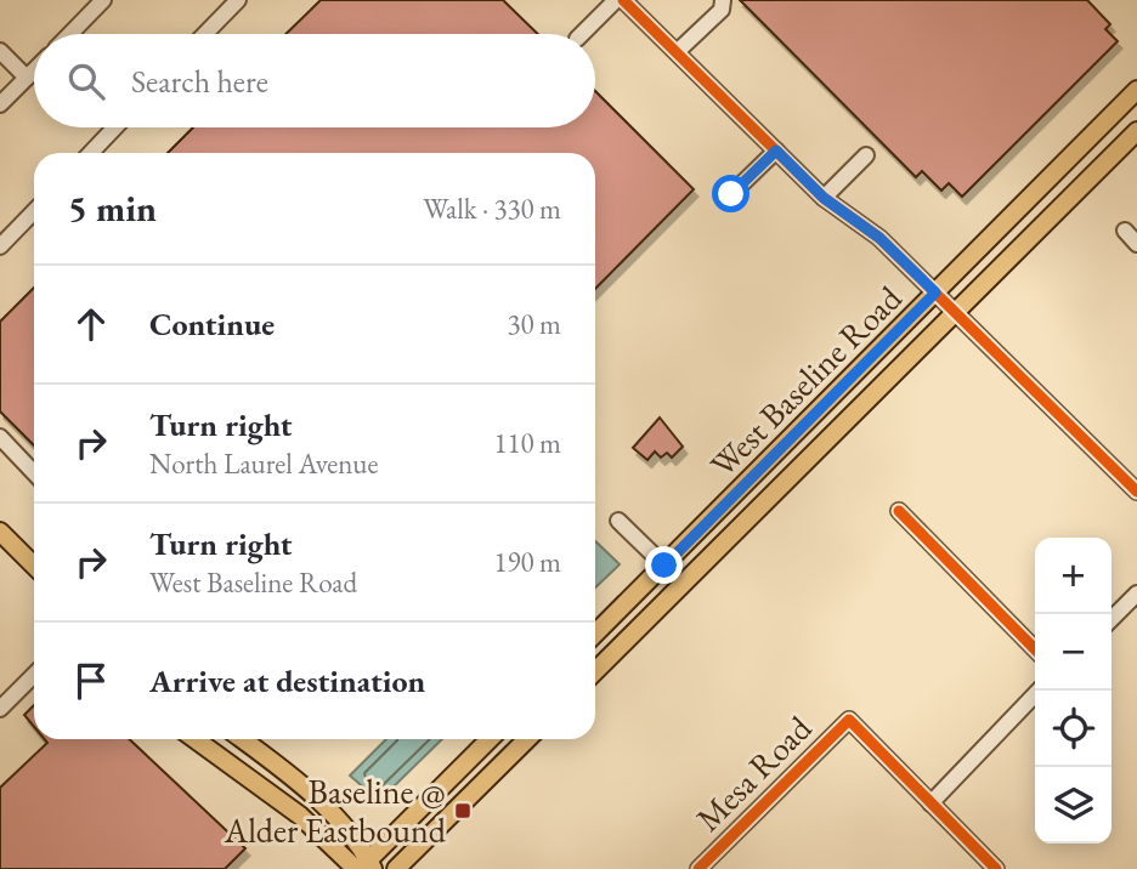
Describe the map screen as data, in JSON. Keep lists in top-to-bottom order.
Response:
{
  "streets": {
    "main road": ["West Baseline Road"],
    "street": ["Mesa Road"]
  },
  "places": {
    "transit": ["Baseline @ Alder Eastbound"]
  },
  "page": {
    "search": "Search here",
    "heading": ["5 min", "Walk · 330 m"],
    "list": [
      ["Continue", "30 m"],
      ["Turn right", "North Laurel Avenue", "110 m"],
      ["Turn right", "West Baseline Road", "190 m"],
      "Arrive at destination"
    ],
    "map_buttons": ["+", "−"]
  }
}
